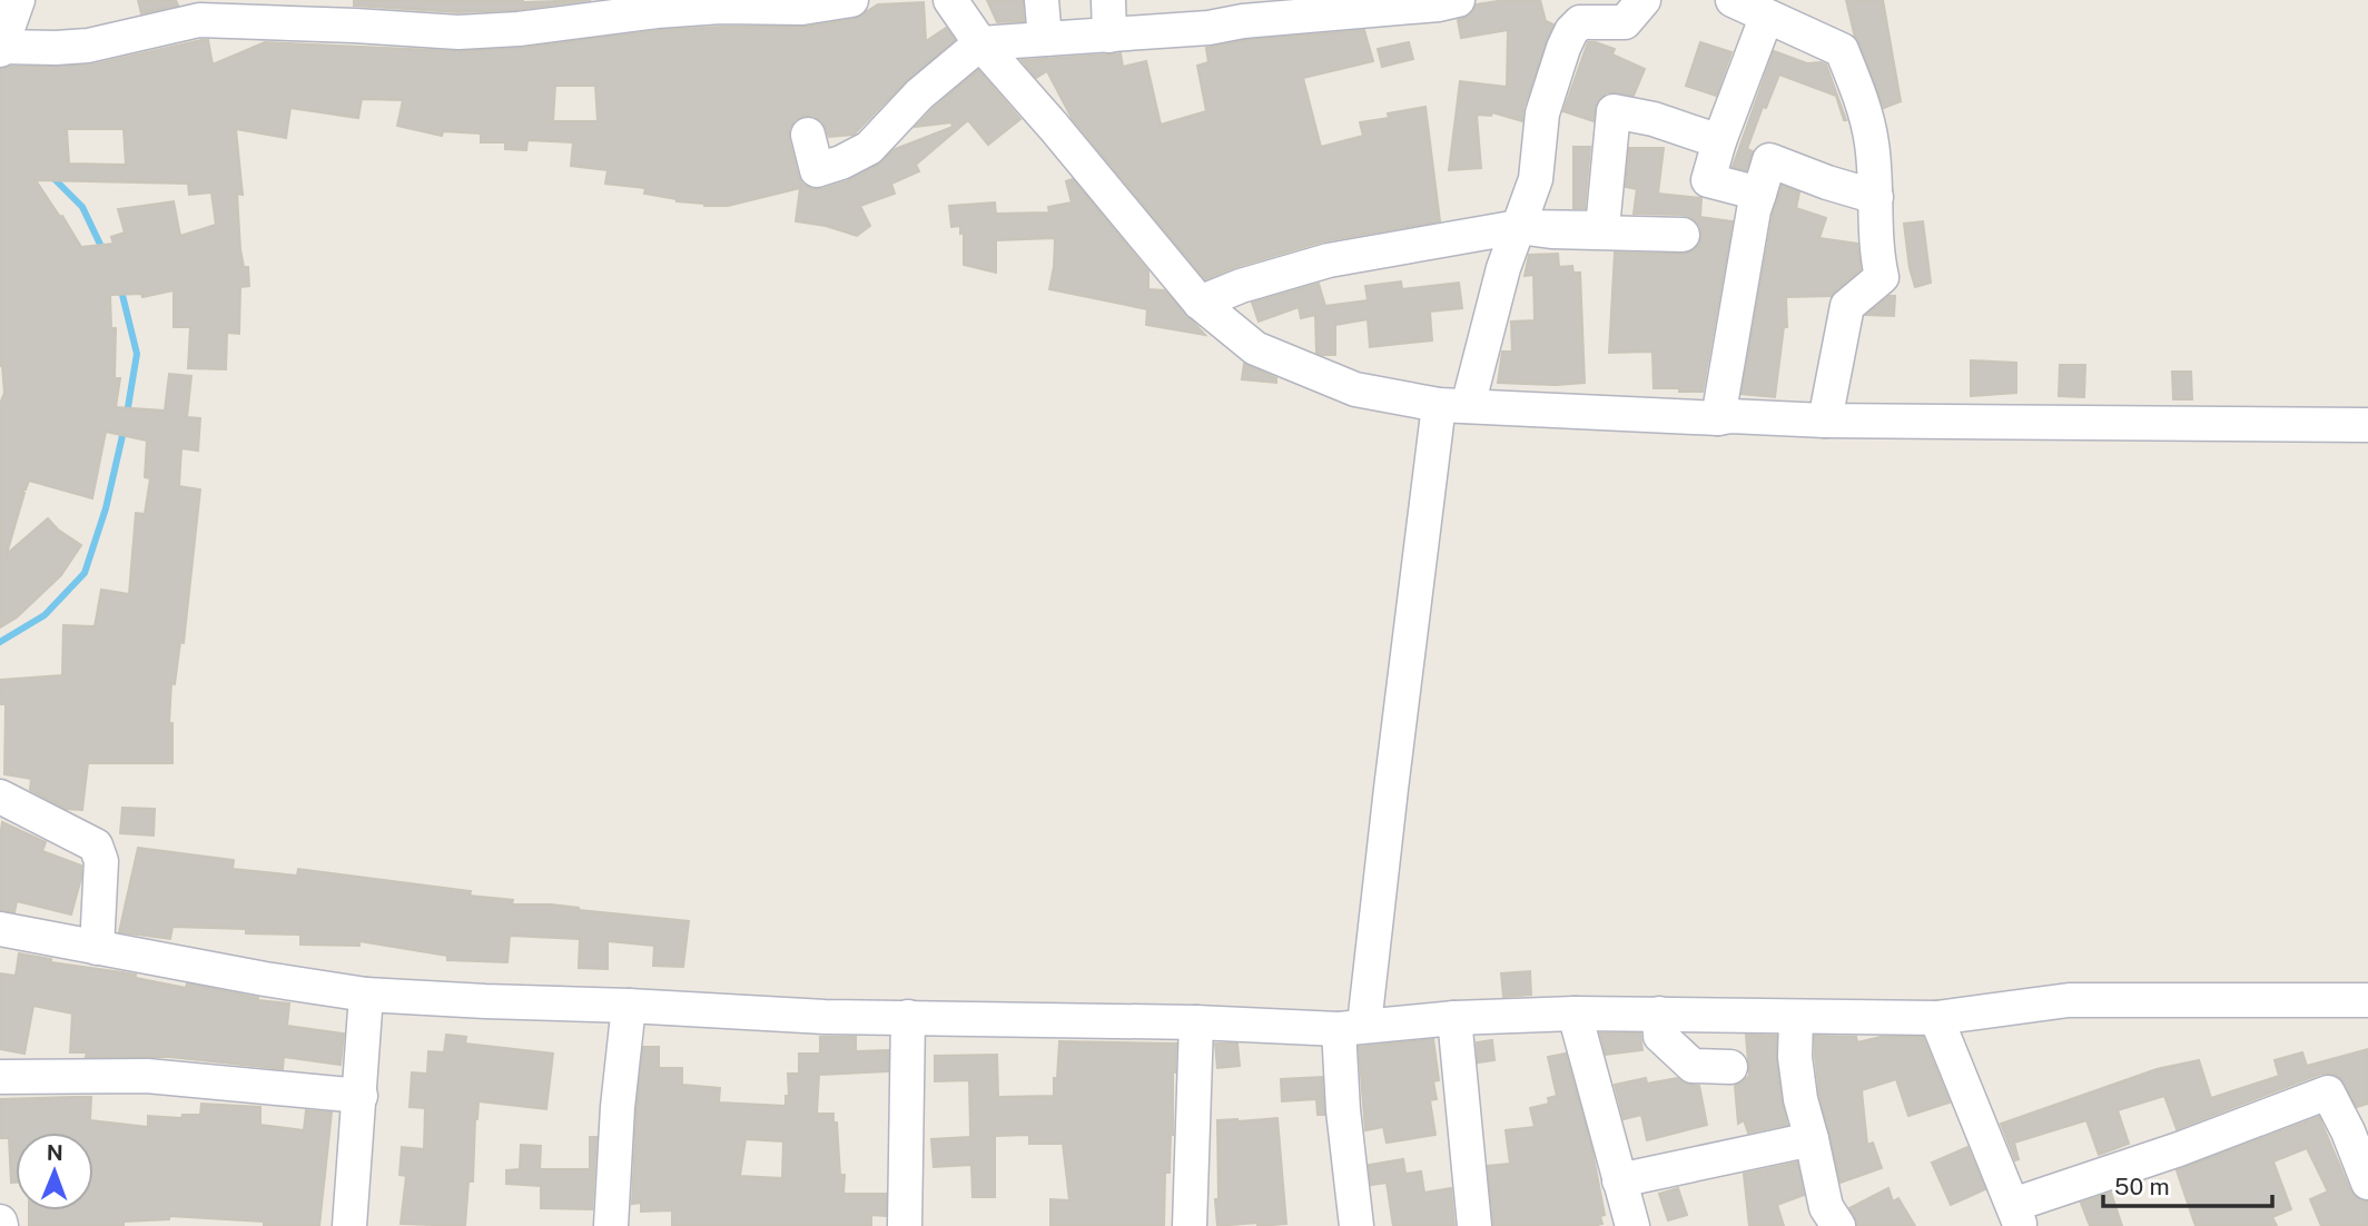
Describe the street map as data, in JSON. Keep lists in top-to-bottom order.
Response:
{
  "scale_bar": "50 m",
  "north": "top"
}
